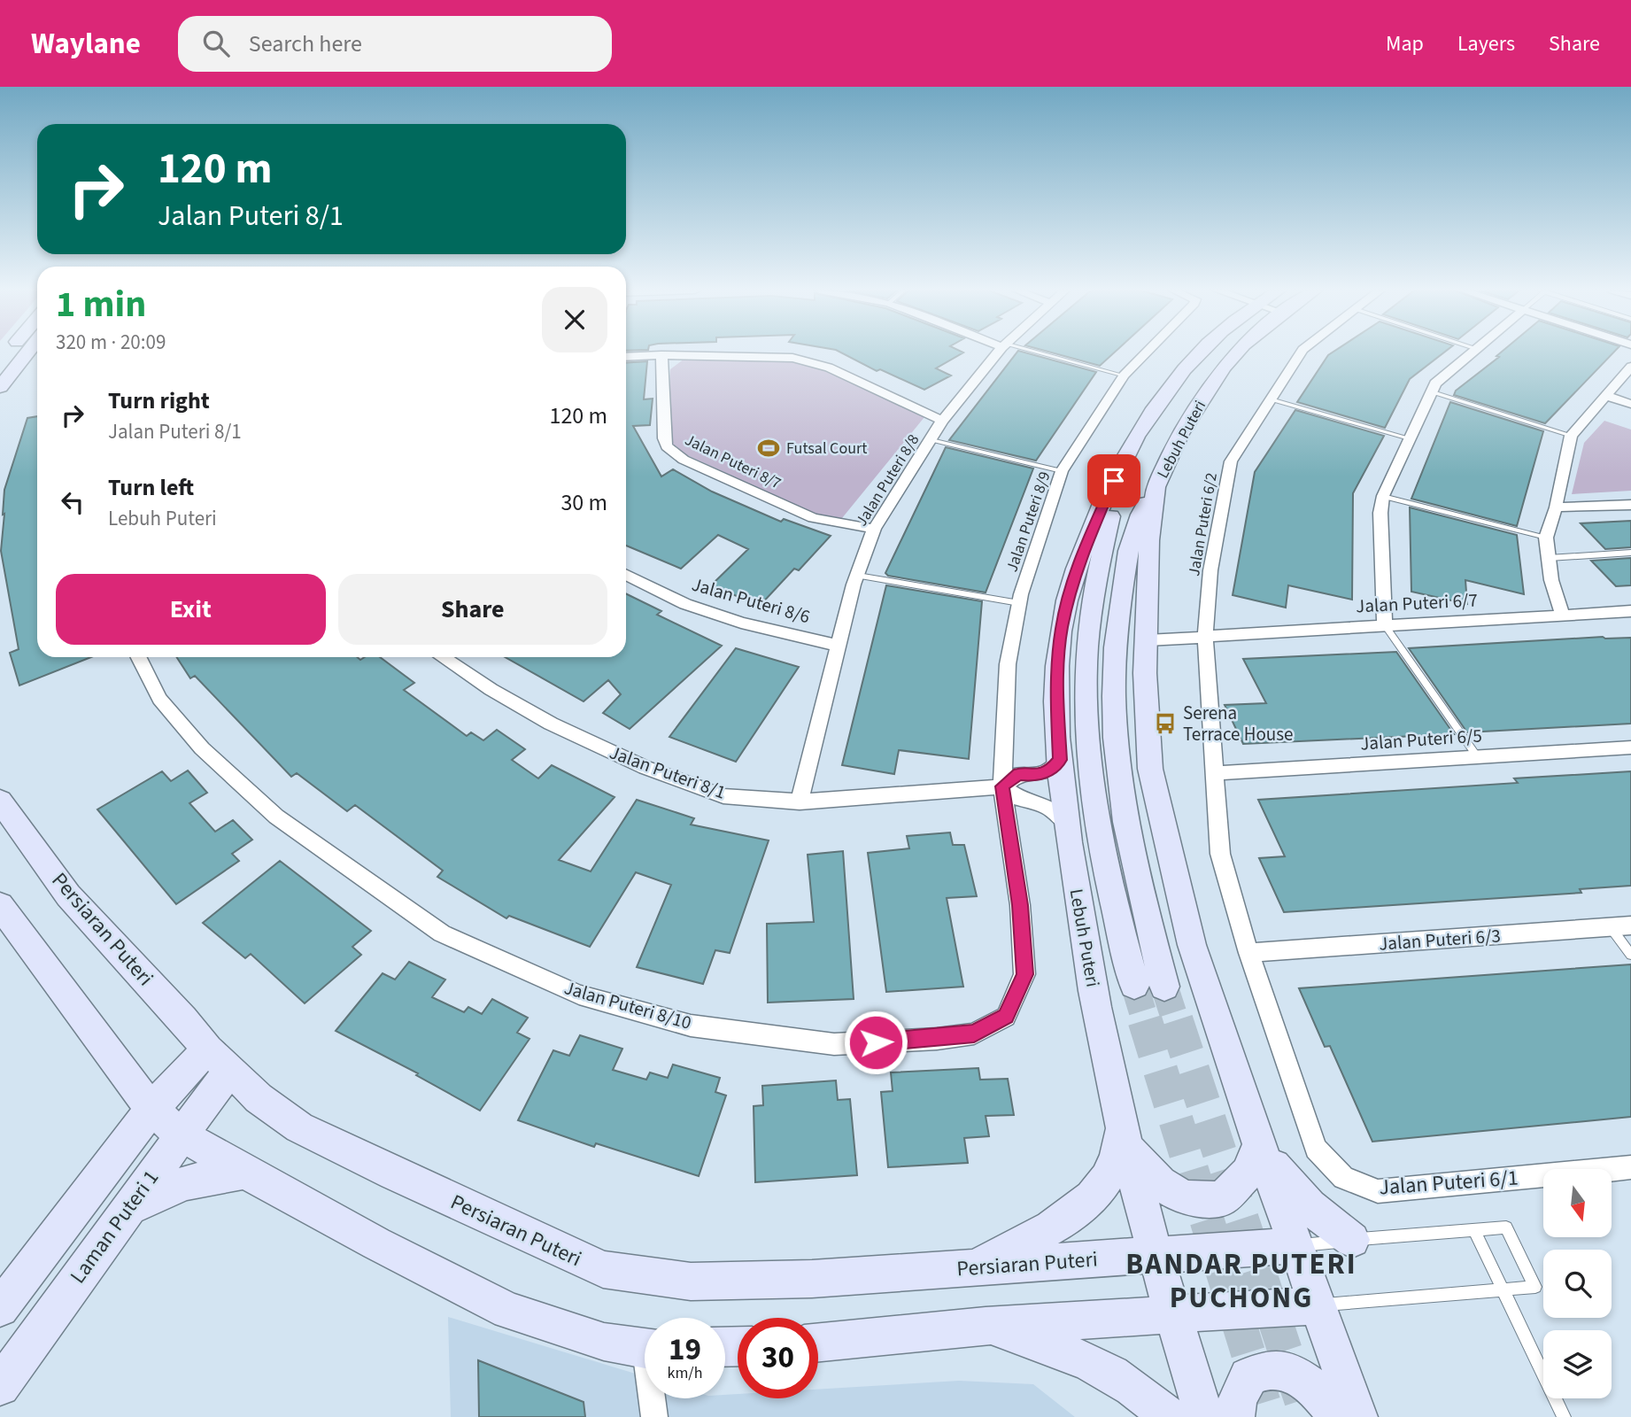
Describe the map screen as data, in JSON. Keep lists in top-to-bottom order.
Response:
{
  "streets": {
    "main road": ["Lebuh Puteri", "Persiaran Puteri", "Laman Puteri 1"],
    "street": [
      "Jalan Puteri 8/7",
      "Jalan Puteri 8/8",
      "Jalan Puteri 8/9",
      "Jalan Puteri 6/2",
      "Jalan Puteri 8/6",
      "Jalan Puteri 6/7",
      "Jalan Puteri 6/5",
      "Jalan Puteri 8/1",
      "Jalan Puteri 6/3",
      "Jalan Puteri 8/10",
      "Jalan Puteri 6/1"
    ]
  },
  "crossings": [
    ["Lebuh Puteri", "Jalan Puteri 6/7"],
    ["Lebuh Puteri", "Jalan Puteri 8/1"],
    ["Lebuh Puteri", "Persiaran Puteri"],
    ["Jalan Puteri 8/7", "Jalan Puteri 8/8"],
    ["Jalan Puteri 8/8", "Jalan Puteri 8/6"],
    ["Jalan Puteri 8/8", "Jalan Puteri 8/1"],
    ["Jalan Puteri 8/9", "Jalan Puteri 8/1"],
    ["Jalan Puteri 8/9", "Jalan Puteri 8/10"],
    ["Jalan Puteri 6/2", "Jalan Puteri 6/7"],
    ["Jalan Puteri 6/2", "Jalan Puteri 6/5"],
    ["Jalan Puteri 6/2", "Jalan Puteri 6/3"],
    ["Jalan Puteri 6/2", "Jalan Puteri 6/1"],
    ["Jalan Puteri 8/1", "Jalan Puteri 8/10"],
    ["Persiaran Puteri", "Laman Puteri 1"]
  ],
  "districts": ["BANDAR PUTERI PUCHONG"],
  "places": {
    "sports": ["Futsal Court"],
    "bus stop": ["Serena Terrace House"]
  },
  "north": "bottom",
  "page": {
    "header": "Waylane",
    "search": "Search here",
    "nav": ["Map", "Layers", "Share"],
    "turn": ["120 m", "Jalan Puteri 8/1"],
    "heading": ["1 min", "320 m · 20:09"],
    "list": [
      {
        "name": "Turn right",
        "note": "Jalan Puteri 8/1",
        "value": "120 m"
      },
      {
        "name": "Turn left",
        "note": "Lebuh Puteri",
        "value": "30 m"
      }
    ],
    "buttons": ["Exit", "Share"],
    "speed": "19 km/h",
    "limit": "30"
  }
}
